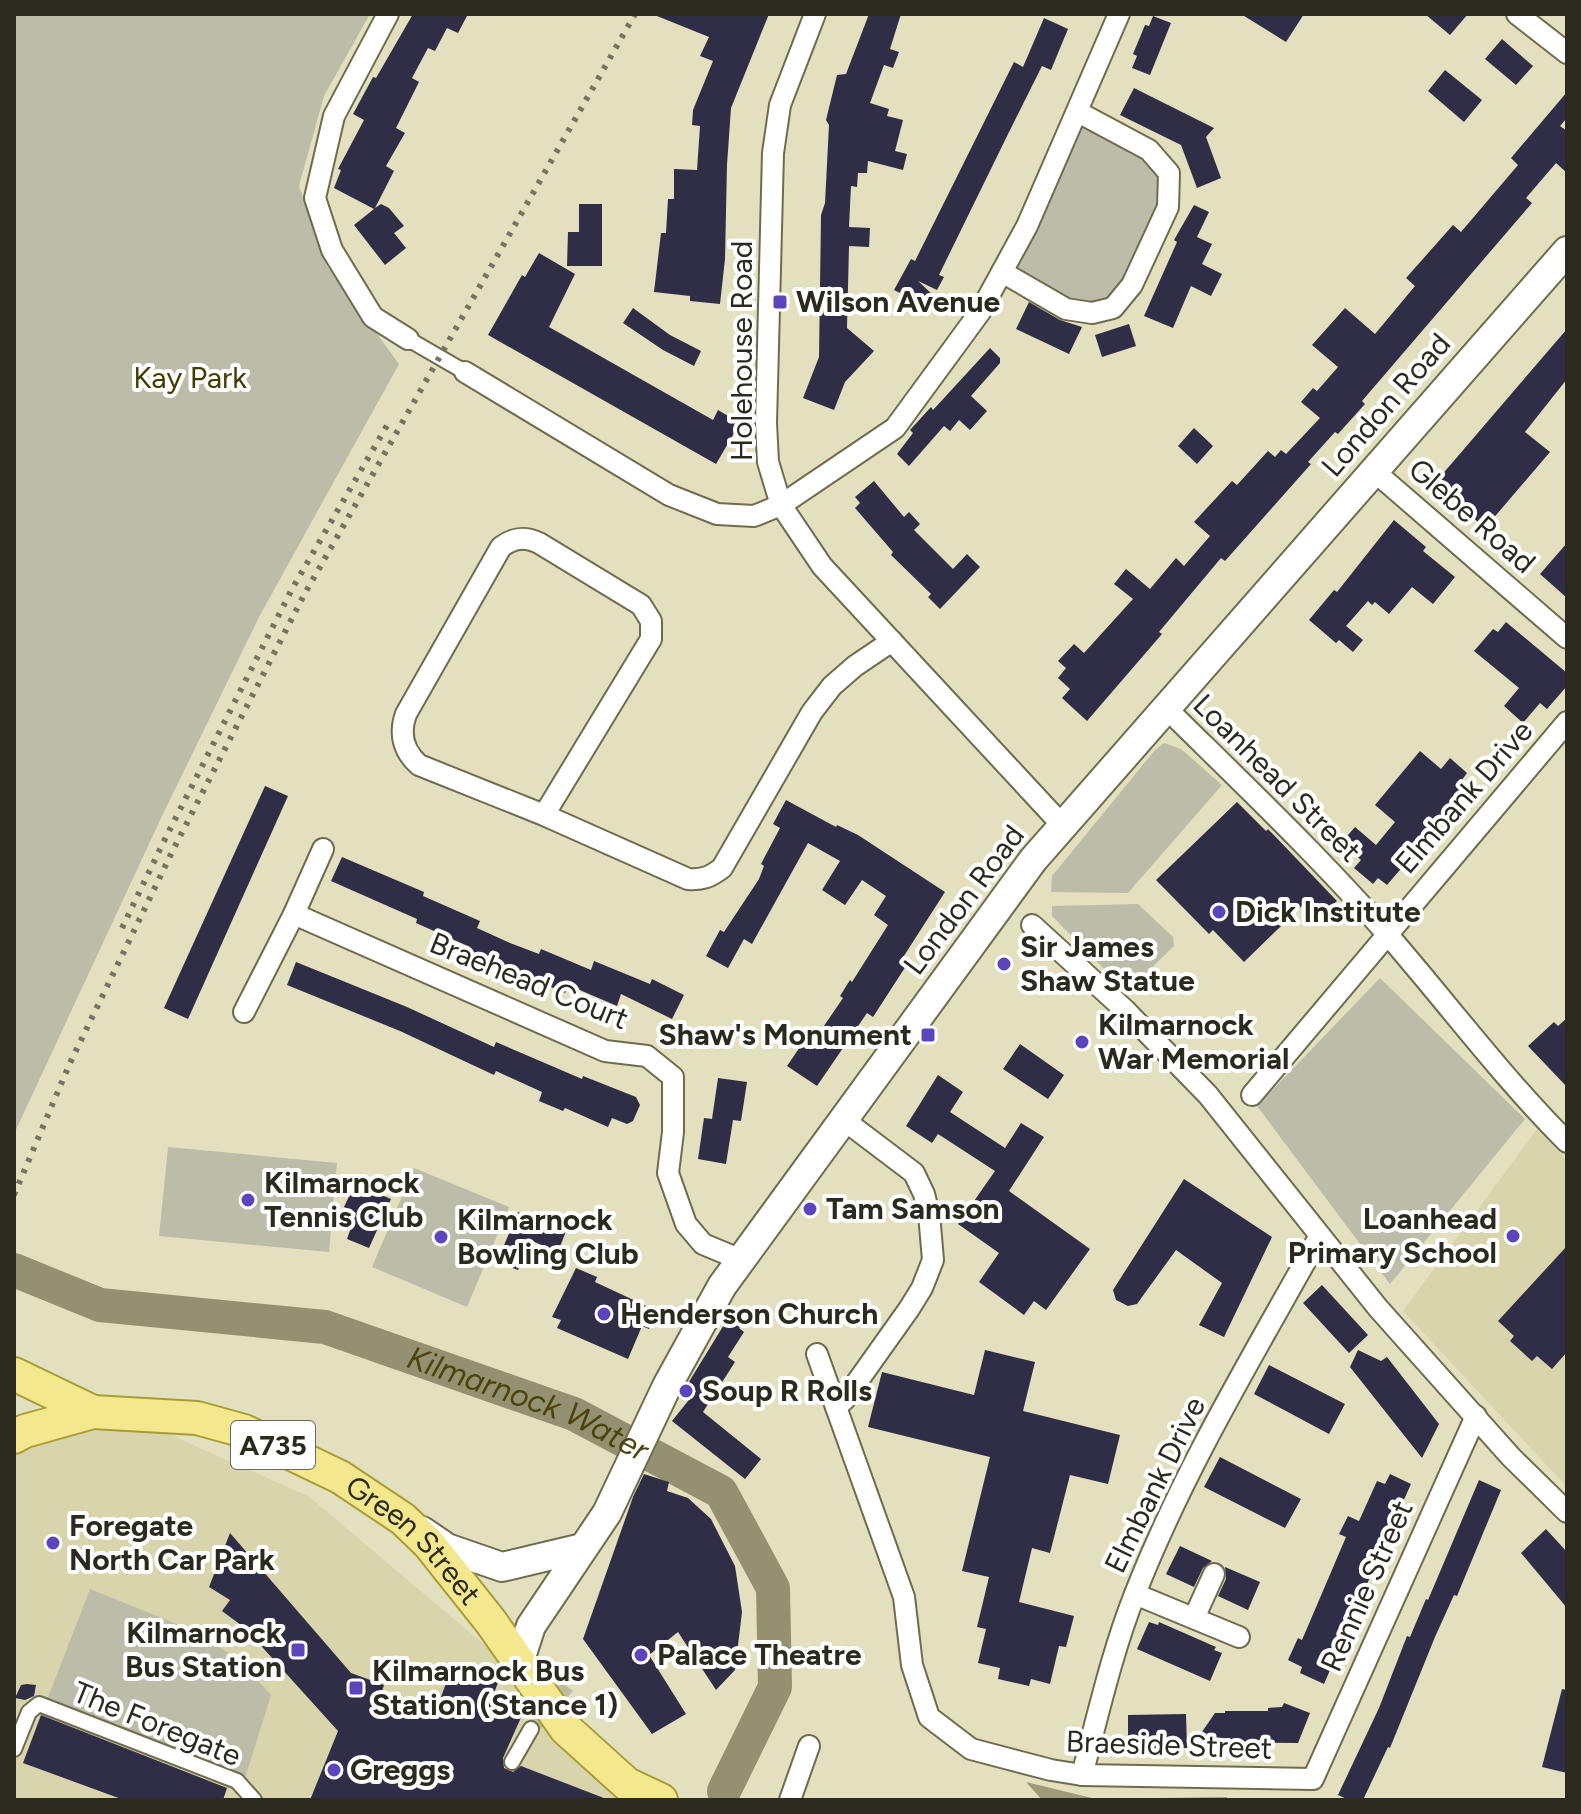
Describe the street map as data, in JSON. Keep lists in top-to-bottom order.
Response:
{
  "streets": {
    "main road": ["London Road", "A735", "Green Street"],
    "street": [
      "Holehouse Road",
      "Glebe Road",
      "Loanhead Street",
      "Elmbank Drive",
      "Braehead Court",
      "Rennie Street",
      "The Foregate",
      "Braeside Street"
    ]
  },
  "crossings": [
    ["Holehouse Road", "London Road"],
    ["London Road", "Glebe Road"],
    ["London Road", "Loanhead Street"],
    ["London Road", "Braehead Court"],
    ["London Road", "A735"],
    ["London Road", "Green Street"],
    ["Loanhead Street", "Elmbank Drive"],
    ["Elmbank Drive", "Braeside Street"],
    ["A735", "Green Street"],
    ["Rennie Street", "Braeside Street"]
  ],
  "water": ["Kilmarnock Water"],
  "parks": ["Kay Park"],
  "places": {
    "transit": [
      "Wilson Avenue",
      "Shaw's Monument",
      "Kilmarnock Bus Station",
      "Kilmarnock Bus Station (Stance 1)"
    ],
    "other": [
      "Dick Institute",
      "Sir James Shaw Statue",
      "Kilmarnock War Memorial",
      "Kilmarnock Tennis Club",
      "Tam Samson",
      "Loanhead Primary School",
      "Kilmarnock Bowling Club",
      "Henderson Church",
      "Soup R Rolls",
      "Foregate North Car Park",
      "Palace Theatre",
      "Greggs"
    ]
  }
}
